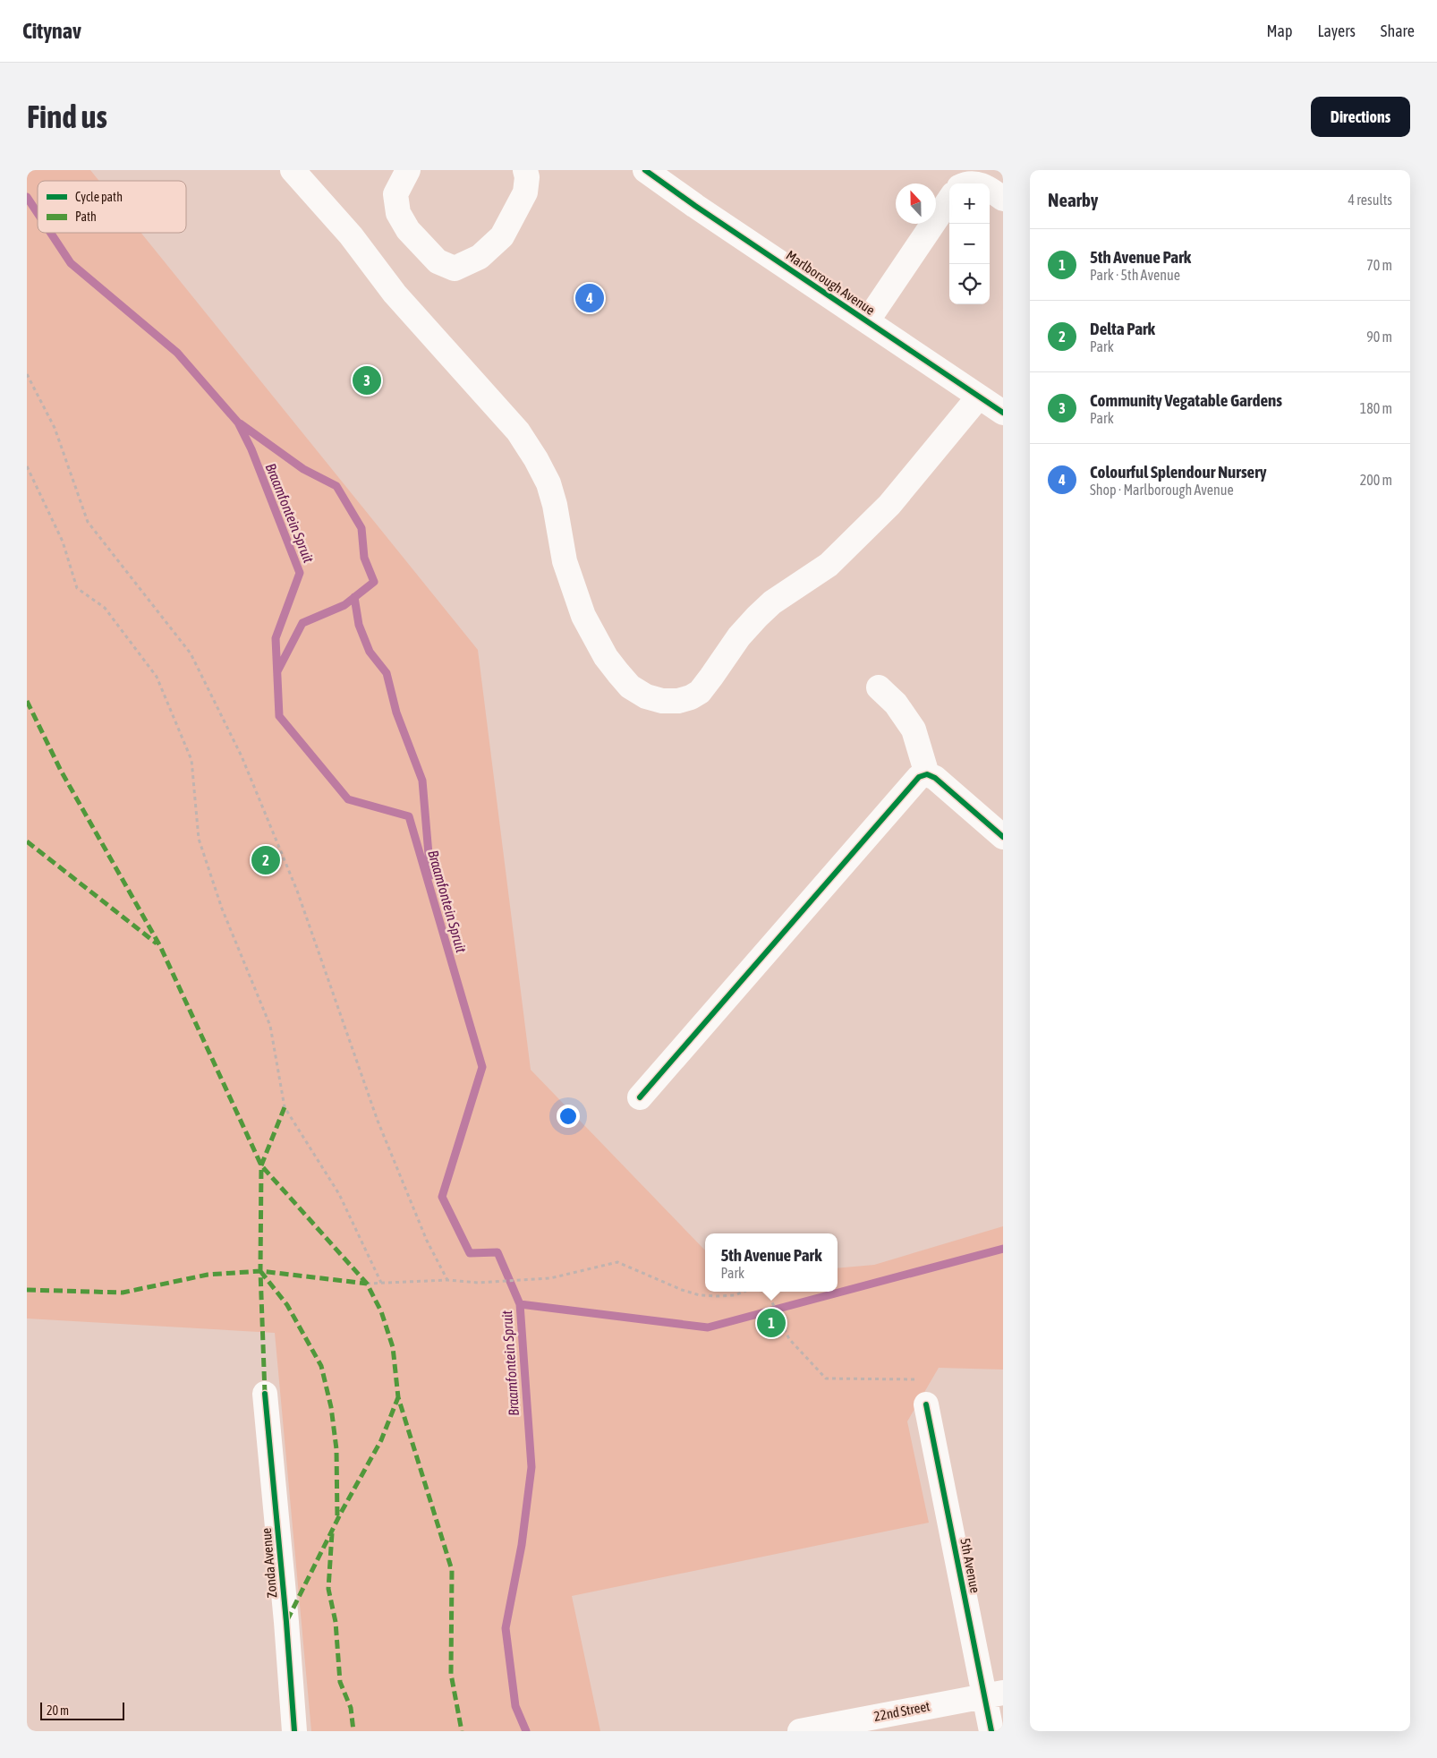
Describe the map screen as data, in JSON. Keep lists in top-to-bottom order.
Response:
{
  "streets": {
    "street": [
      "Marlborough Avenue",
      "Zonda Avenue",
      "5th Avenue",
      "22nd Street"
    ]
  },
  "crossings": [
    ["5th Avenue", "22nd Street"]
  ],
  "water": ["Braamfontein Spruit"],
  "legend": ["Cycle path", "Path"],
  "scale_bar": "20 m",
  "north": "top",
  "page": {
    "header": "Citynav",
    "nav": ["Map", "Layers", "Share"],
    "buttons": "Directions",
    "title": "Find us",
    "heading": ["Nearby", "4 results"],
    "map_buttons": ["+", "−"],
    "list": [
      {
        "mark": "1",
        "name": "5th Avenue Park",
        "note": "Park · 5th Avenue",
        "value": "70 m"
      },
      {
        "mark": "2",
        "name": "Delta Park",
        "note": "Park",
        "value": "90 m"
      },
      {
        "mark": "3",
        "name": "Community Vegatable Gardens",
        "note": "Park",
        "value": "180 m"
      },
      {
        "mark": "4",
        "name": "Colourful Splendour Nursery",
        "note": "Shop · Marlborough Avenue",
        "value": "200 m"
      }
    ],
    "pins": [
      "4",
      "3",
      "2",
      "1"
    ],
    "popup": ["5th Avenue Park", "Park"],
    "scale": "20 m"
  }
}
